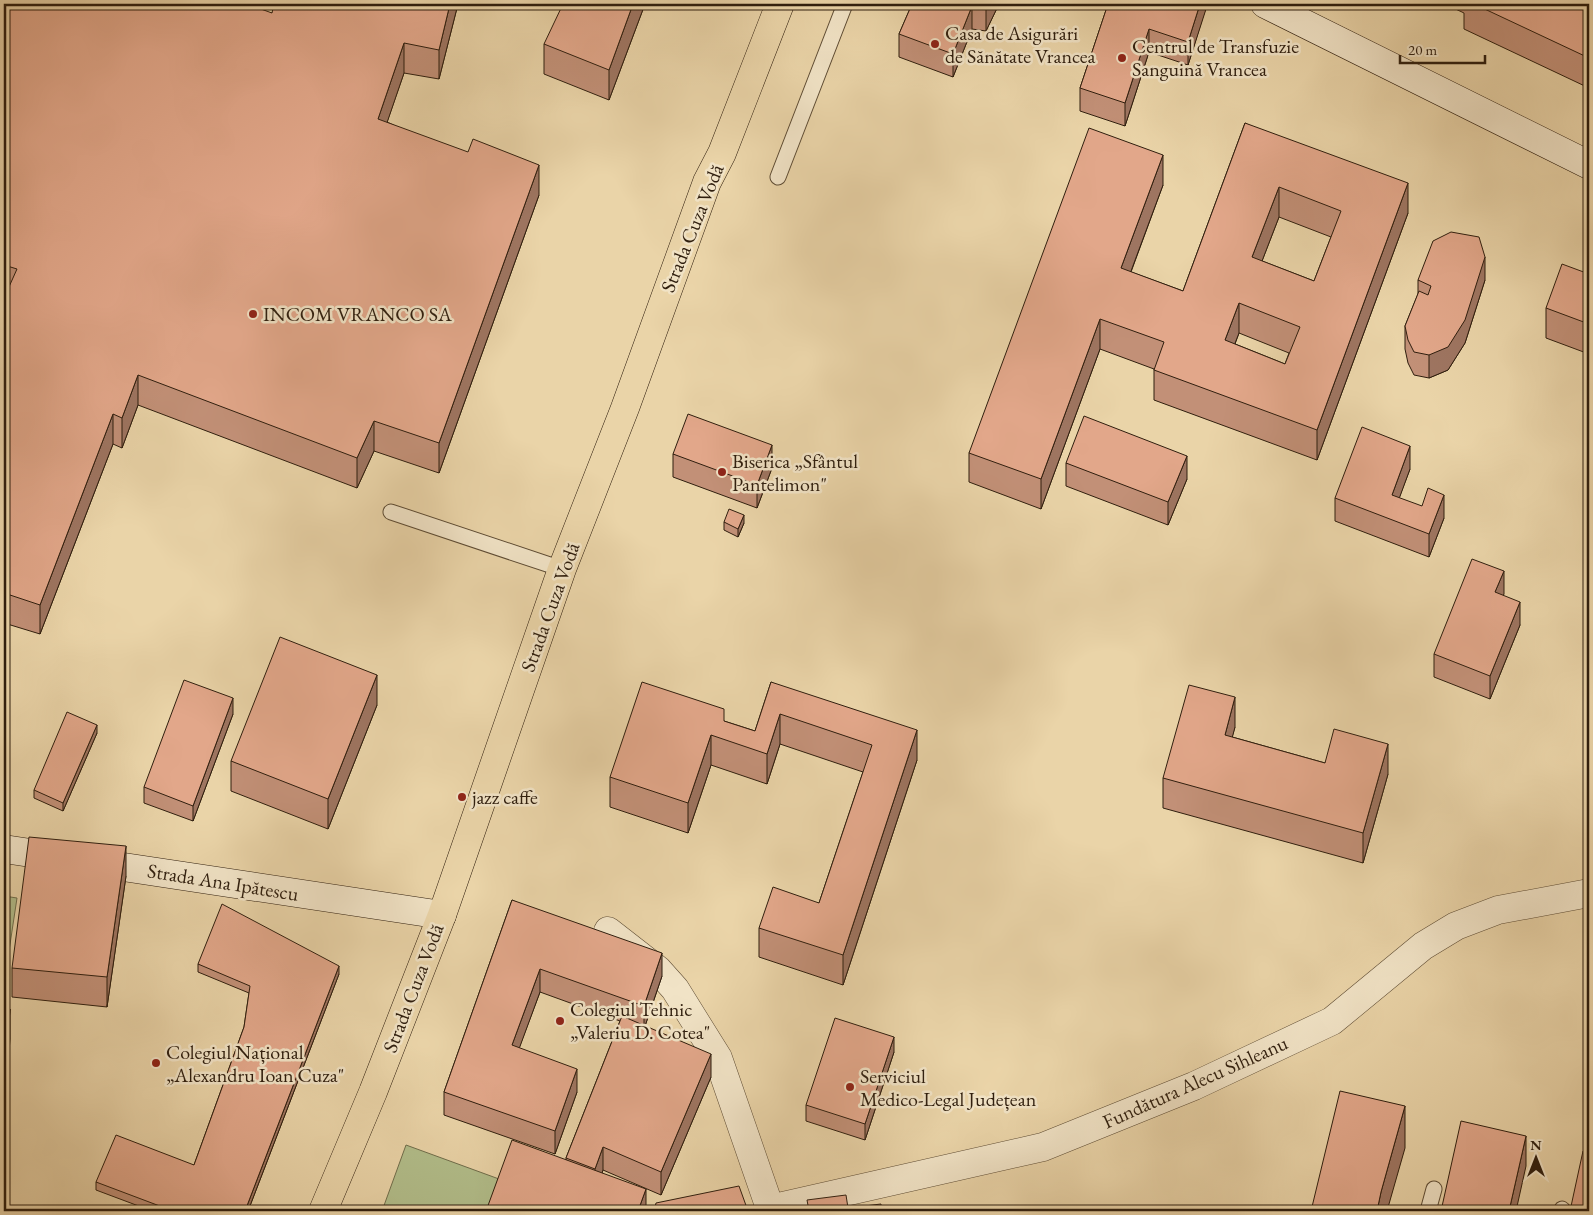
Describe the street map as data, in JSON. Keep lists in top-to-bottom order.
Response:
{
  "streets": {
    "main road": ["Strada Cuza Vodă"],
    "street": ["Strada Ana Ipătescu", "Fundătura Alecu Sihleanu"]
  },
  "crossings": [
    ["Strada Cuza Vodă", "Strada Ana Ipătescu"]
  ],
  "places": [
    "Casa de Asigurări de Sănătate Vrancea",
    "Centrul de Transfuzie Sanguină Vrancea",
    "INCOM VRANCO SA",
    "Biserica „Sfântul Pantelimon\"",
    "jazz caffe",
    "Colegiul Tehnic „Valeriu D. Cotea\"",
    "Colegiul Național „Alexandru Ioan Cuza\"",
    "Serviciul Medico-Legal Județean"
  ],
  "scale_bar": "20 m",
  "north": "top"
}
